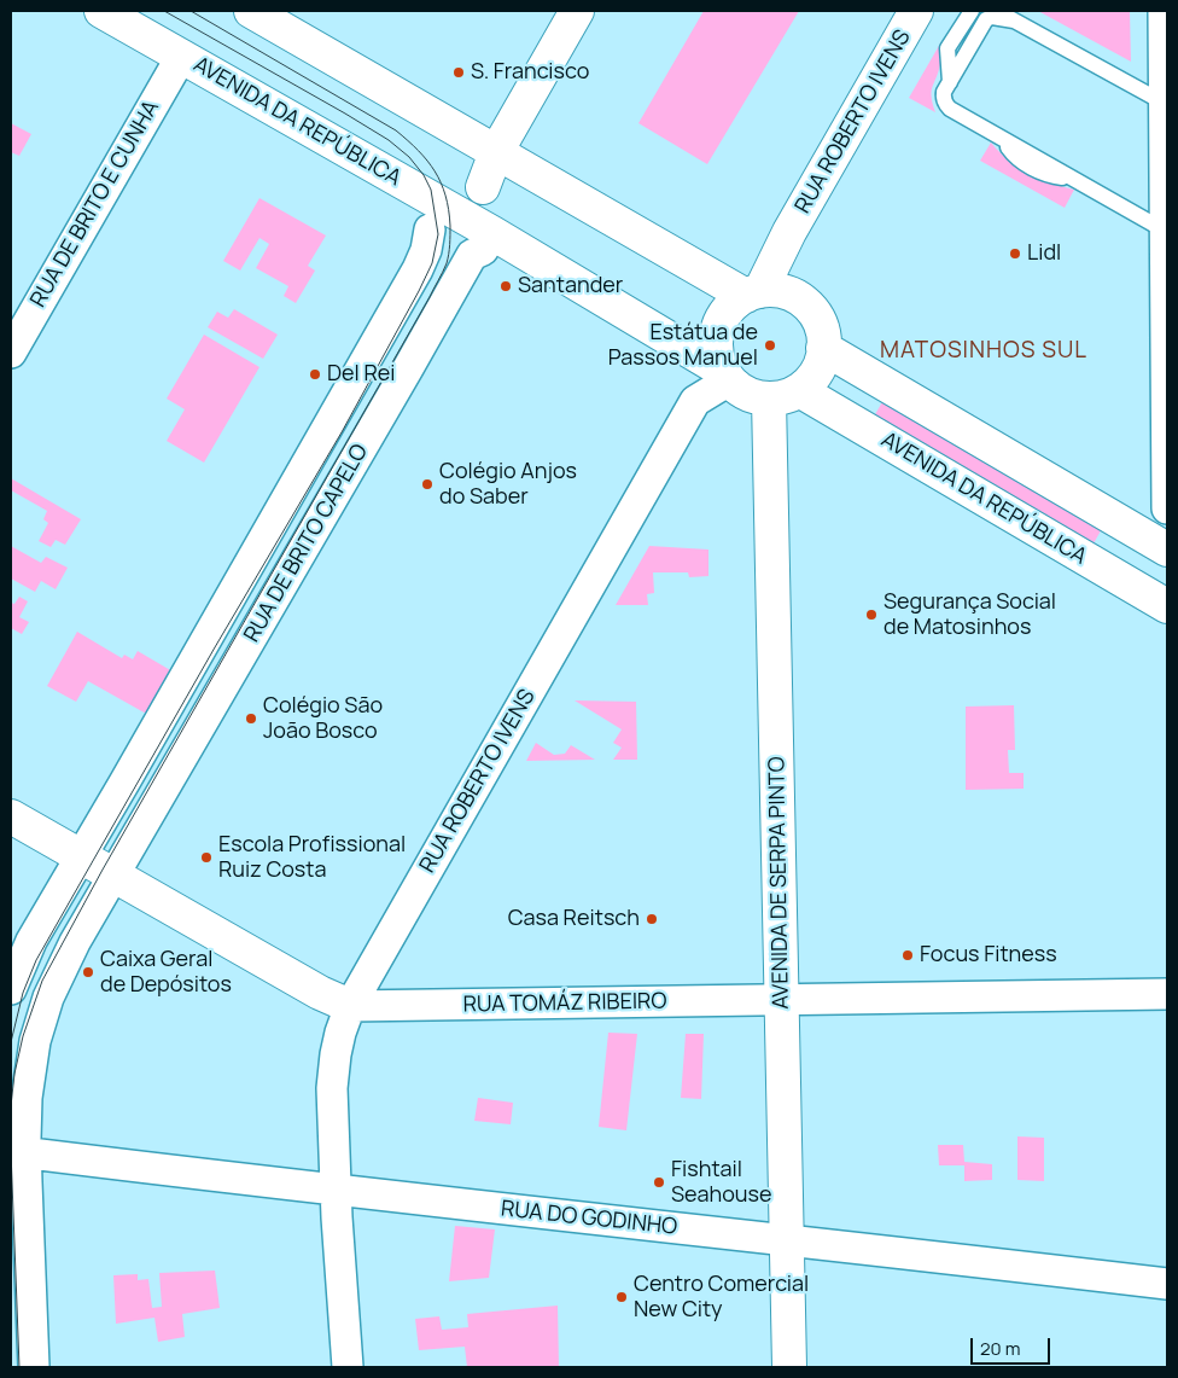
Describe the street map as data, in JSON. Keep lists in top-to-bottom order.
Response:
{
  "streets": {
    "main road": [
      "AVENIDA DA REPÚBLICA",
      "RUA ROBERTO IVENS",
      "AVENIDA DE SERPA PINTO",
      "RUA TOMÁZ RIBEIRO"
    ],
    "street": ["RUA DE BRITO E CUNHA", "RUA DE BRITO CAPELO", "RUA DO GODINHO"]
  },
  "crossings": [
    ["AVENIDA DA REPÚBLICA", "RUA ROBERTO IVENS"],
    ["AVENIDA DA REPÚBLICA", "RUA DE BRITO E CUNHA"],
    ["AVENIDA DA REPÚBLICA", "RUA DE BRITO CAPELO"],
    ["AVENIDA DA REPÚBLICA", "AVENIDA DE SERPA PINTO"],
    ["RUA ROBERTO IVENS", "AVENIDA DE SERPA PINTO"],
    ["RUA ROBERTO IVENS", "RUA TOMÁZ RIBEIRO"],
    ["RUA ROBERTO IVENS", "RUA DO GODINHO"],
    ["RUA DE BRITO CAPELO", "RUA TOMÁZ RIBEIRO"],
    ["RUA DE BRITO CAPELO", "RUA DO GODINHO"],
    ["AVENIDA DE SERPA PINTO", "RUA TOMÁZ RIBEIRO"],
    ["AVENIDA DE SERPA PINTO", "RUA DO GODINHO"]
  ],
  "districts": ["MATOSINHOS SUL"],
  "places": [
    "S. Francisco",
    "Lidl",
    "Santander",
    "Estátua de Passos Manuel",
    "Del Rei",
    "Colégio Anjos do Saber",
    "Segurança Social de Matosinhos",
    "Colégio São João Bosco",
    "Escola Profissional Ruiz Costa",
    "Casa Reitsch",
    "Focus Fitness",
    "Caixa Geral de Depósitos",
    "Fishtail Seahouse",
    "Centro Comercial New City"
  ],
  "scale_bar": "20 m"
}
